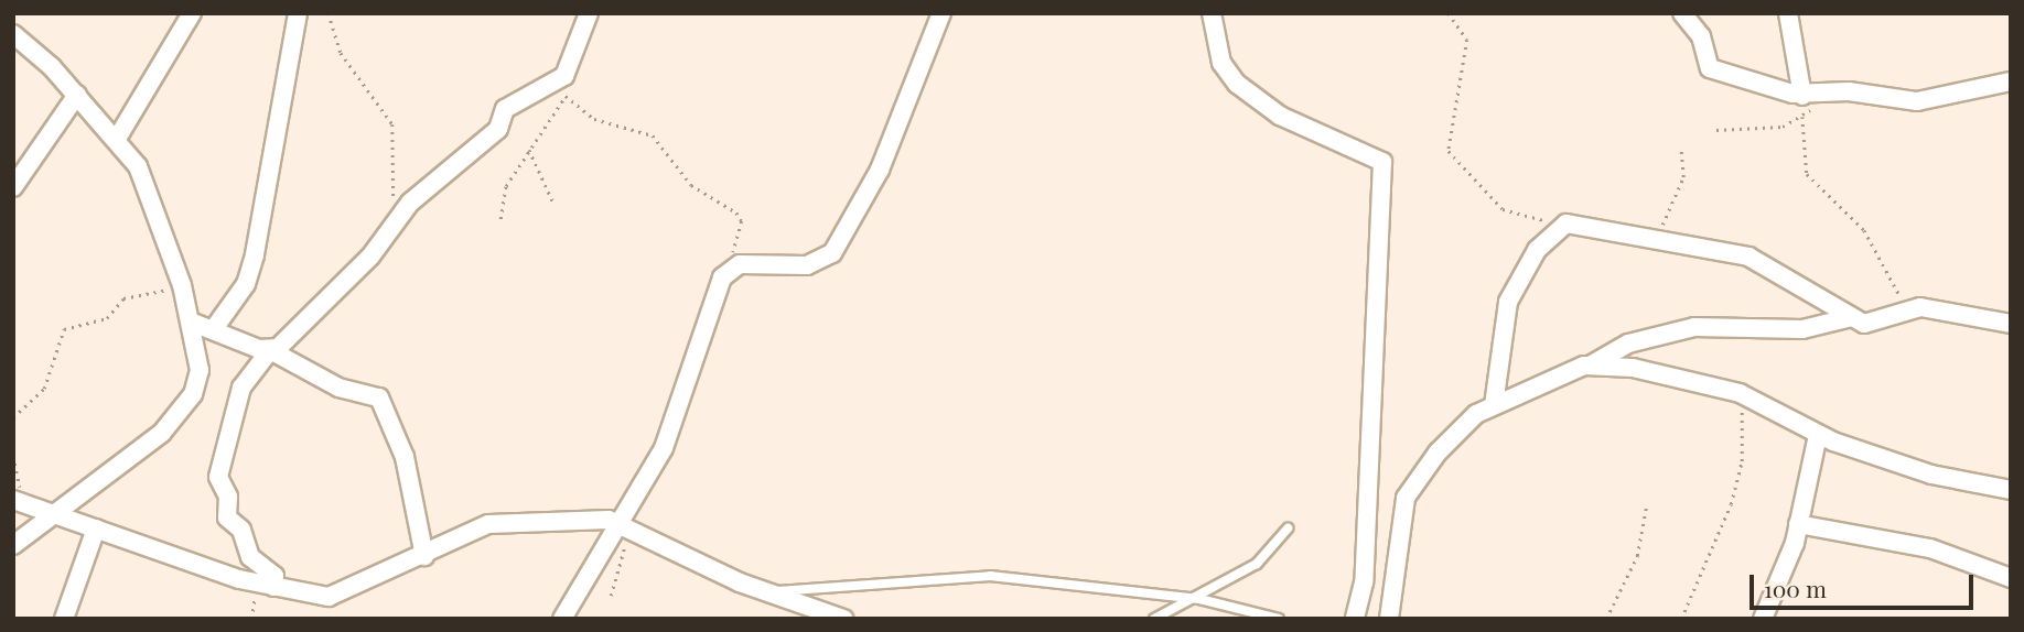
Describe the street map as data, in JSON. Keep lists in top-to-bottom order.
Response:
{
  "scale_bar": "100 m"
}
